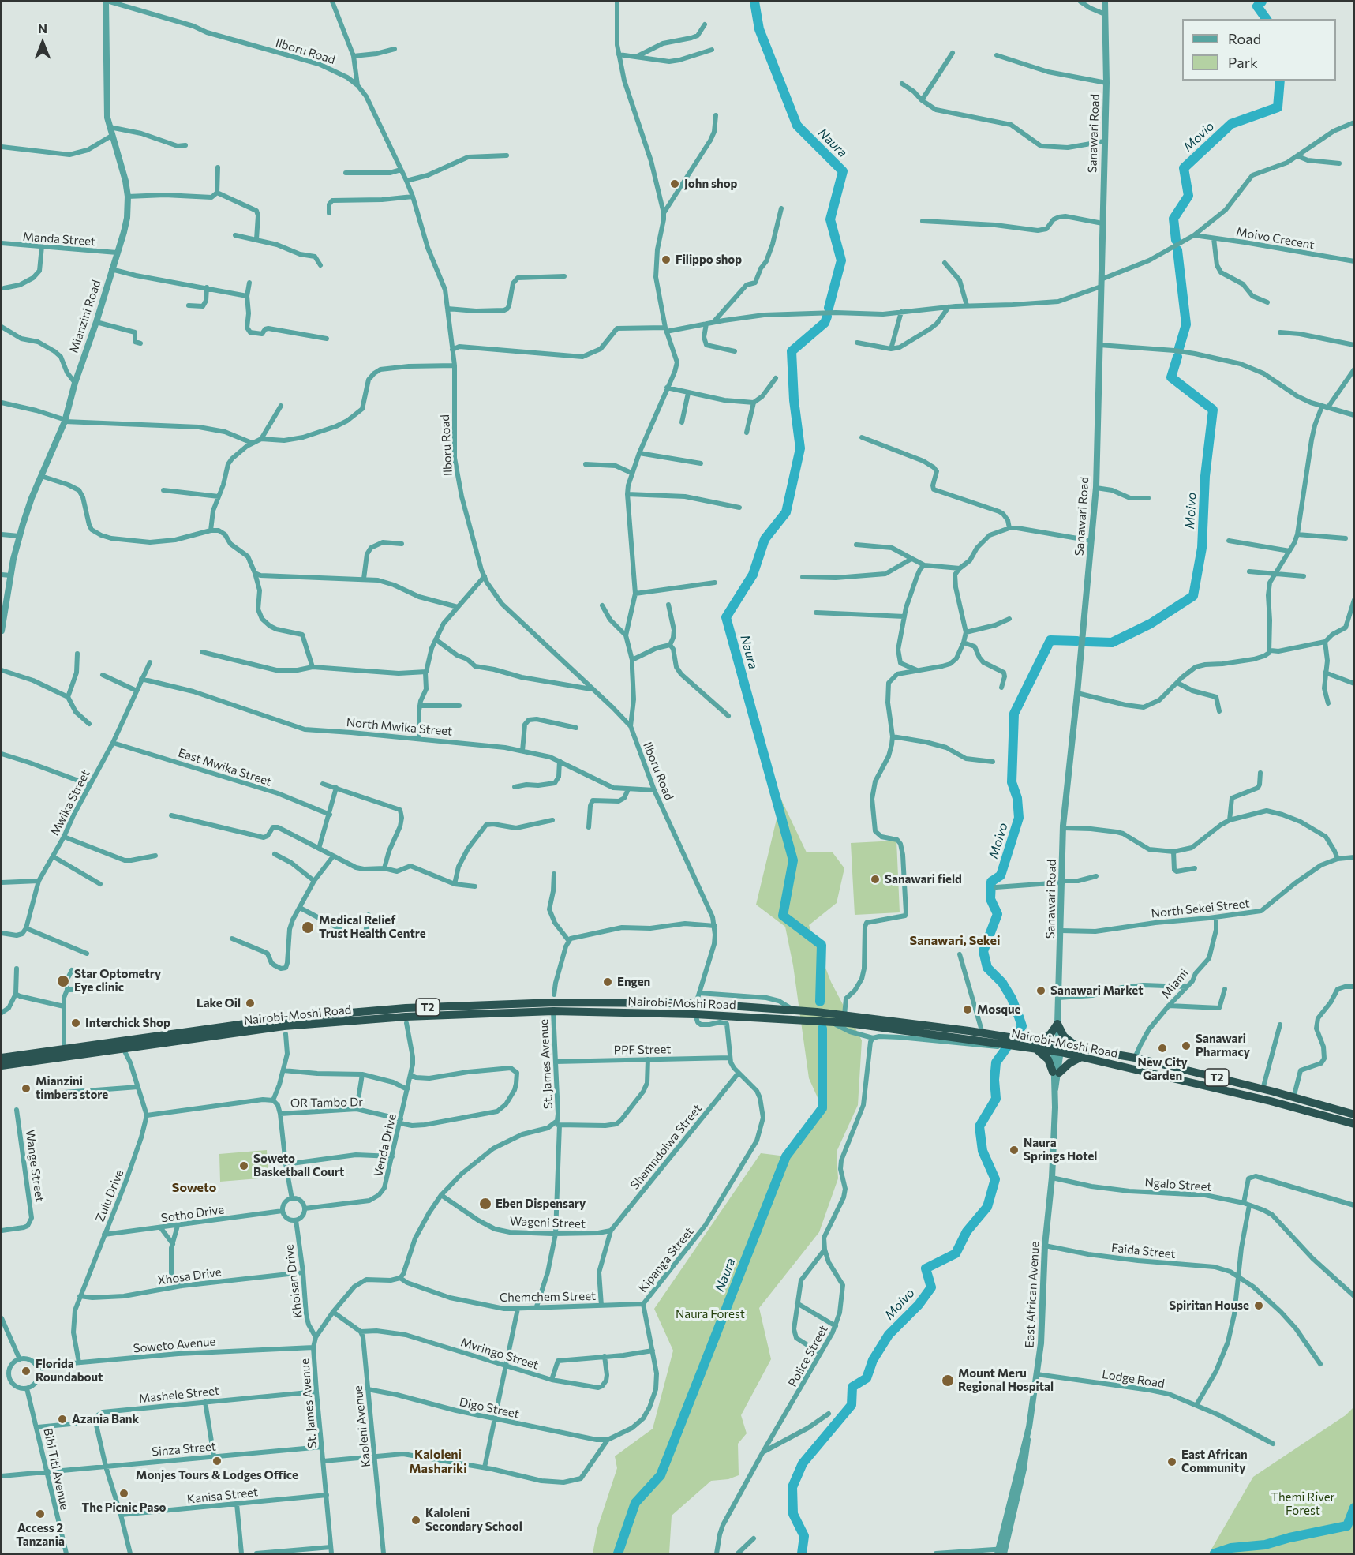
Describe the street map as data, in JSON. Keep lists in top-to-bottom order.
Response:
{
  "streets": {
    "highway": ["Nairobi-Moshi Road", "T2"],
    "street": [
      "Ilboru Road",
      "Sanawari Road",
      "Moivo Crecent",
      "Manda Street",
      "Mianzini Road",
      "North Mwika Street",
      "East Mwika Street",
      "Mwika Street",
      "North Sekei Street",
      "Miami",
      "PPF Street",
      "St. James Avenue",
      "OR Tambo Dr",
      "Venda Drive",
      "Shemndolwa Street",
      "Wange Street",
      "Ngalo Street",
      "Zulu Drive",
      "Sotho Drive",
      "Wageni Street",
      "Faida Street",
      "Kipanga Street",
      "Xhosa Drive",
      "Khoisan Drive",
      "East African Avenue",
      "Chemchem Street",
      "Soweto Avenue",
      "Mvringo Street",
      "Police Street",
      "Lodge Road",
      "Mashele Street",
      "Digo Street",
      "Kaoleni Avenue",
      "Sinza Street",
      "Bibi Titi Avenue",
      "Kanisa Street"
    ]
  },
  "crossings": [
    ["Ilboru Road", "Mianzini Road"],
    ["Ilboru Road", "North Mwika Street"],
    ["Ilboru Road", "Nairobi-Moshi Road"],
    ["Sanawari Road", "North Sekei Street"],
    ["Sanawari Road", "Nairobi-Moshi Road"],
    ["Sanawari Road", "East African Avenue"],
    ["Manda Street", "Mianzini Road"],
    ["North Mwika Street", "Mwika Street"],
    ["East Mwika Street", "Mwika Street"],
    ["North Sekei Street", "Miami"],
    ["Miami", "Nairobi-Moshi Road"],
    ["Nairobi-Moshi Road", "St. James Avenue"],
    ["Nairobi-Moshi Road", "Kipanga Street"],
    ["PPF Street", "St. James Avenue"],
    ["PPF Street", "Kipanga Street"],
    ["St. James Avenue", "Wageni Street"],
    ["St. James Avenue", "Kipanga Street"],
    ["St. James Avenue", "Khoisan Drive"],
    ["St. James Avenue", "Chemchem Street"],
    ["St. James Avenue", "Soweto Avenue"],
    ["St. James Avenue", "Mashele Street"],
    ["St. James Avenue", "Sinza Street"],
    ["St. James Avenue", "Kanisa Street"],
    ["OR Tambo Dr", "Venda Drive"],
    ["Venda Drive", "Sotho Drive"],
    ["Venda Drive", "Khoisan Drive"],
    ["Shemndolwa Street", "Wageni Street"],
    ["Shemndolwa Street", "Kipanga Street"],
    ["Ngalo Street", "East African Avenue"],
    ["Zulu Drive", "Sotho Drive"],
    ["Zulu Drive", "Xhosa Drive"],
    ["Zulu Drive", "Soweto Avenue"],
    ["Sotho Drive", "Khoisan Drive"],
    ["Faida Street", "East African Avenue"],
    ["Kipanga Street", "Chemchem Street"],
    ["Kipanga Street", "Digo Street"],
    ["Kipanga Street", "Kaoleni Avenue"],
    ["Xhosa Drive", "Khoisan Drive"],
    ["East African Avenue", "Lodge Road"],
    ["Soweto Avenue", "Bibi Titi Avenue"],
    ["Mvringo Street", "Kaoleni Avenue"],
    ["Digo Street", "Kaoleni Avenue"],
    ["Sinza Street", "Bibi Titi Avenue"]
  ],
  "districts": ["Sanawari, Sekei", "Soweto", "Kaloleni Mashariki"],
  "water": ["Movio", "Naura", "Moivo"],
  "parks": ["Naura Forest", "Themi River Forest"],
  "places": [
    "John shop",
    "Filippo shop",
    "Sanawari field",
    "Medical Relief Trust Health Centre",
    "Star Optometry Eye clinic",
    "Engen",
    "Sanawari Market",
    "Lake Oil",
    "Mosque",
    "Interchick Shop",
    "Sanawari Pharmacy",
    "New City Garden",
    "Mianzini timbers store",
    "Naura Springs Hotel",
    "Soweto Basketball Court",
    "Eben Dispensary",
    "Spiritan House",
    "Florida Roundabout",
    "Mount Meru Regional Hospital",
    "Azania Bank",
    "Monjes Tours & Lodges Office",
    "East African Community",
    "The Picnic Paso",
    "Access 2 Tanzania",
    "Kaloleni Secondary School"
  ],
  "legend": ["Road", "Park"],
  "north": "top"
}
